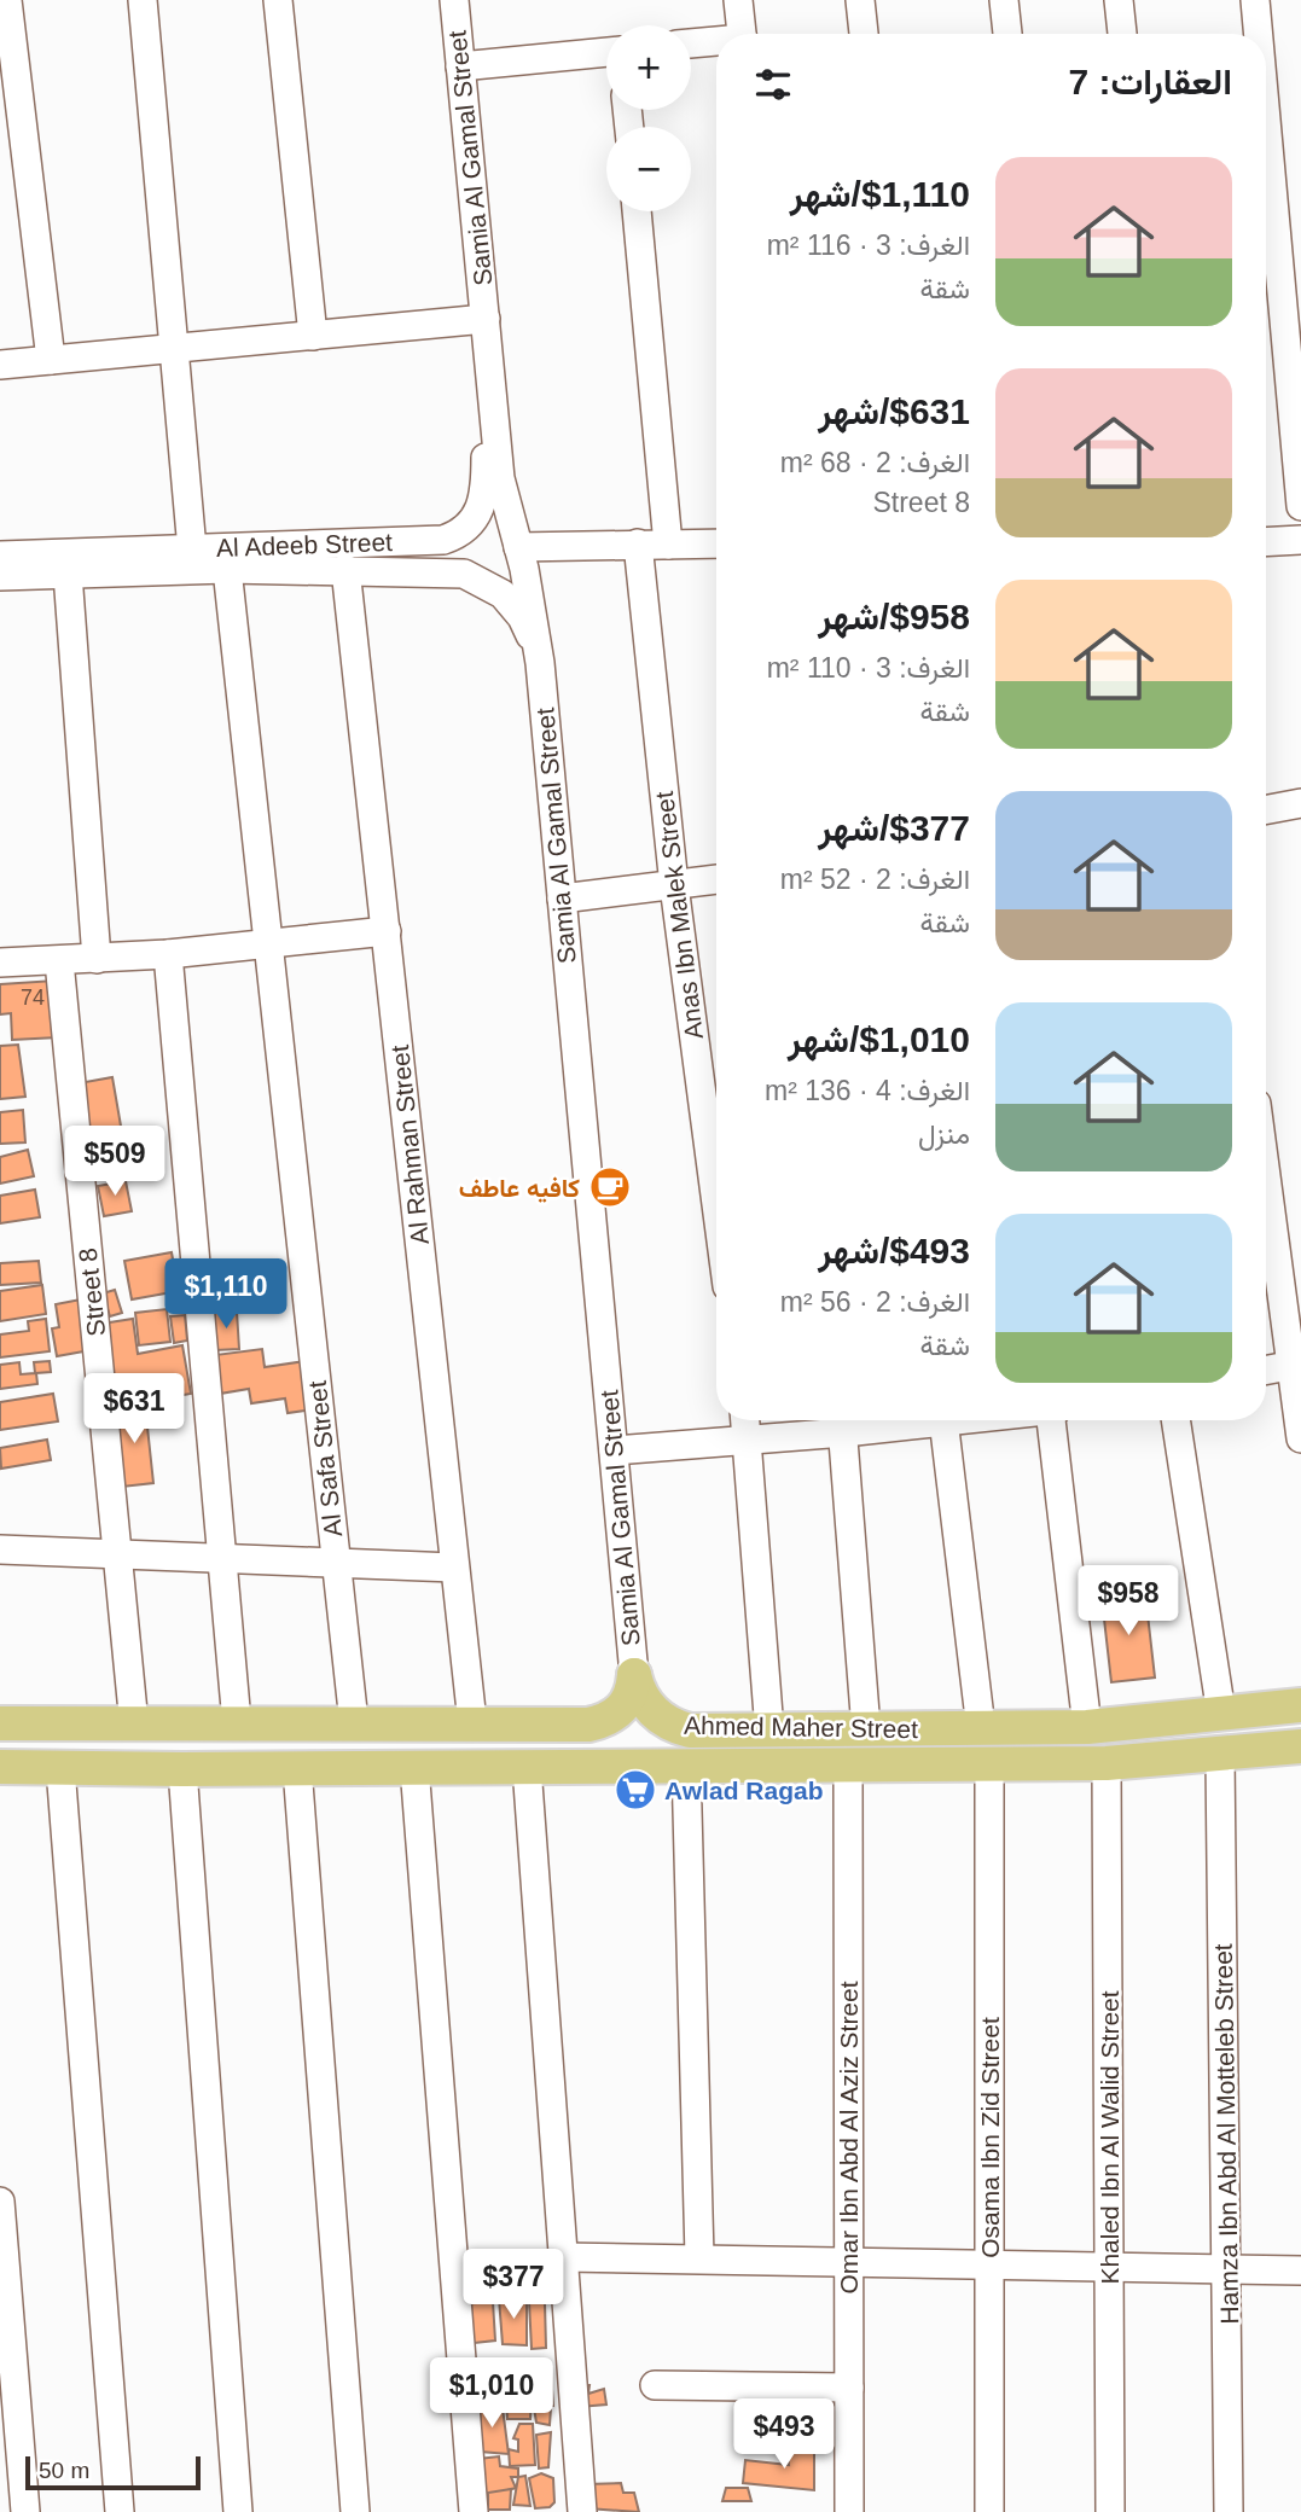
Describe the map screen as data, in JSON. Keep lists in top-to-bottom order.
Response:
{
  "streets": {
    "main road": ["Ahmed Maher Street"],
    "street": [
      "Samia Al Gamal Street",
      "Al Adeeb Street",
      "Anas Ibn Malek Street",
      "Al Rahman Street",
      "Street 8",
      "Al Safa Street",
      "Hamza Ibn Abd Al Motteleb Street",
      "Omar Ibn Abd Al Aziz Street",
      "Osama Ibn Zid Street",
      "Khaled Ibn Al Walid Street"
    ]
  },
  "crossings": [
    ["Samia Al Gamal Street", "Al Adeeb Street"],
    ["Samia Al Gamal Street", "Ahmed Maher Street"],
    ["Al Adeeb Street", "Al Rahman Street"],
    ["Al Adeeb Street", "Al Safa Street"],
    ["Ahmed Maher Street", "Hamza Ibn Abd Al Motteleb Street"],
    ["Ahmed Maher Street", "Omar Ibn Abd Al Aziz Street"],
    ["Ahmed Maher Street", "Osama Ibn Zid Street"],
    ["Ahmed Maher Street", "Khaled Ibn Al Walid Street"]
  ],
  "places": {
    "cafe": ["كافيه عاطف"],
    "supermarket": ["Awlad Ragab"]
  },
  "house_numbers": ["74"],
  "scale_bar": "50 m",
  "page": {
    "map_buttons": ["+", "−"],
    "heading": "العقارات: 7",
    "list": [
      {
        "name": "$1,110/شهر",
        "note": "الغرف: 3 · 116 m² · شقة"
      },
      {
        "name": "$631/شهر",
        "note": "الغرف: 2 · 68 m² · Street 8"
      },
      {
        "name": "$958/شهر",
        "note": "الغرف: 3 · 110 m² · شقة"
      },
      {
        "name": "$377/شهر",
        "note": "الغرف: 2 · 52 m² · شقة"
      },
      {
        "name": "$1,010/شهر",
        "note": "الغرف: 4 · 136 m² · منزل"
      },
      {
        "name": "$493/شهر",
        "note": "الغرف: 2 · 56 m² · شقة"
      }
    ],
    "price": [
      "$509",
      "$1,110",
      "$631",
      "$958",
      "$377",
      "$1,010",
      "$493"
    ],
    "scale": "50 m"
  }
}
